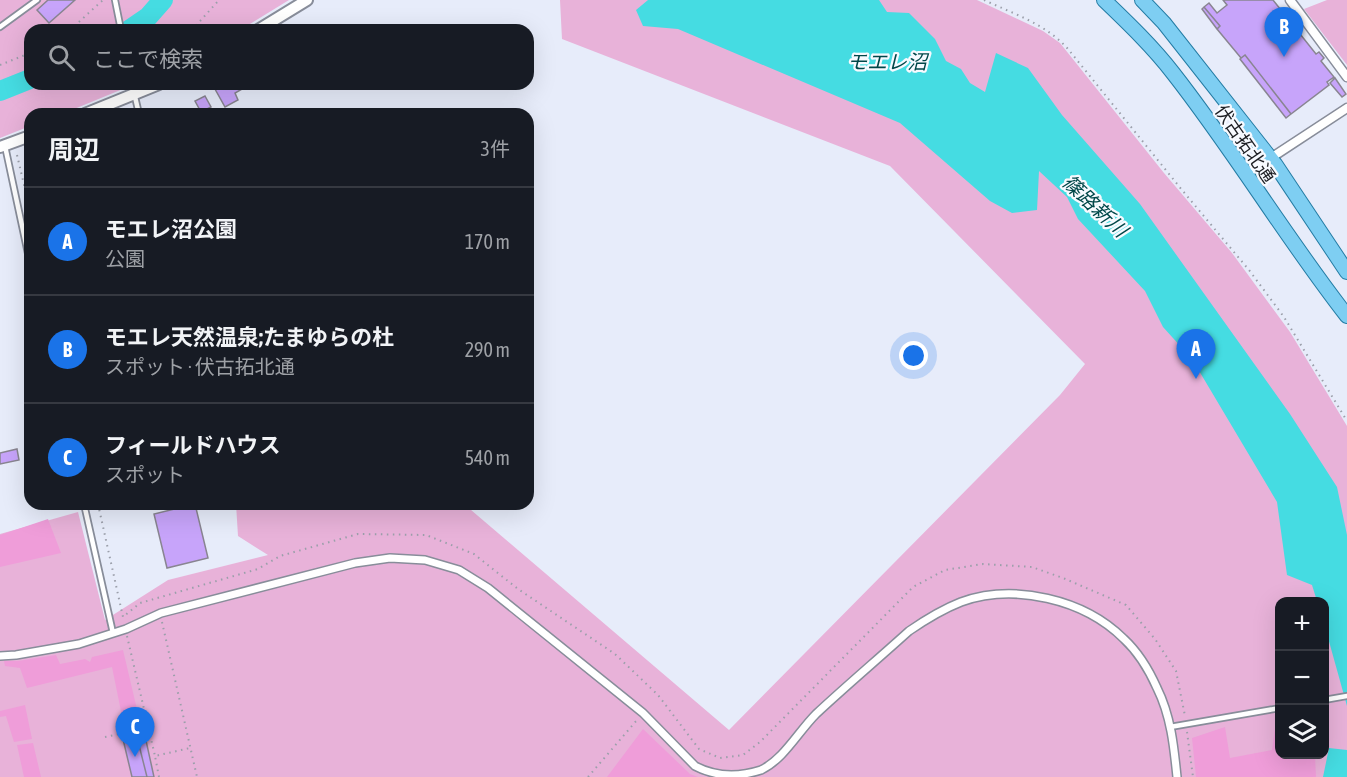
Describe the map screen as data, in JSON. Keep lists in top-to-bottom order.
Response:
{
  "streets": {
    "main road": ["伏古拓北通"]
  },
  "water": ["モエレ沼", "篠路新川"],
  "page": {
    "pins": ["B", "A", "C"],
    "search": "ここで検索",
    "heading": ["周辺", "3件"],
    "list": [
      {
        "mark": "A",
        "name": "モエレ沼公園",
        "note": "公園",
        "value": "170 m"
      },
      {
        "mark": "B",
        "name": "モエレ天然温泉;たまゆらの杜",
        "note": "スポット · 伏古拓北通",
        "value": "290 m"
      },
      {
        "mark": "C",
        "name": "フィールドハウス",
        "note": "スポット",
        "value": "540 m"
      }
    ],
    "map_buttons": ["+", "−"]
  }
}
